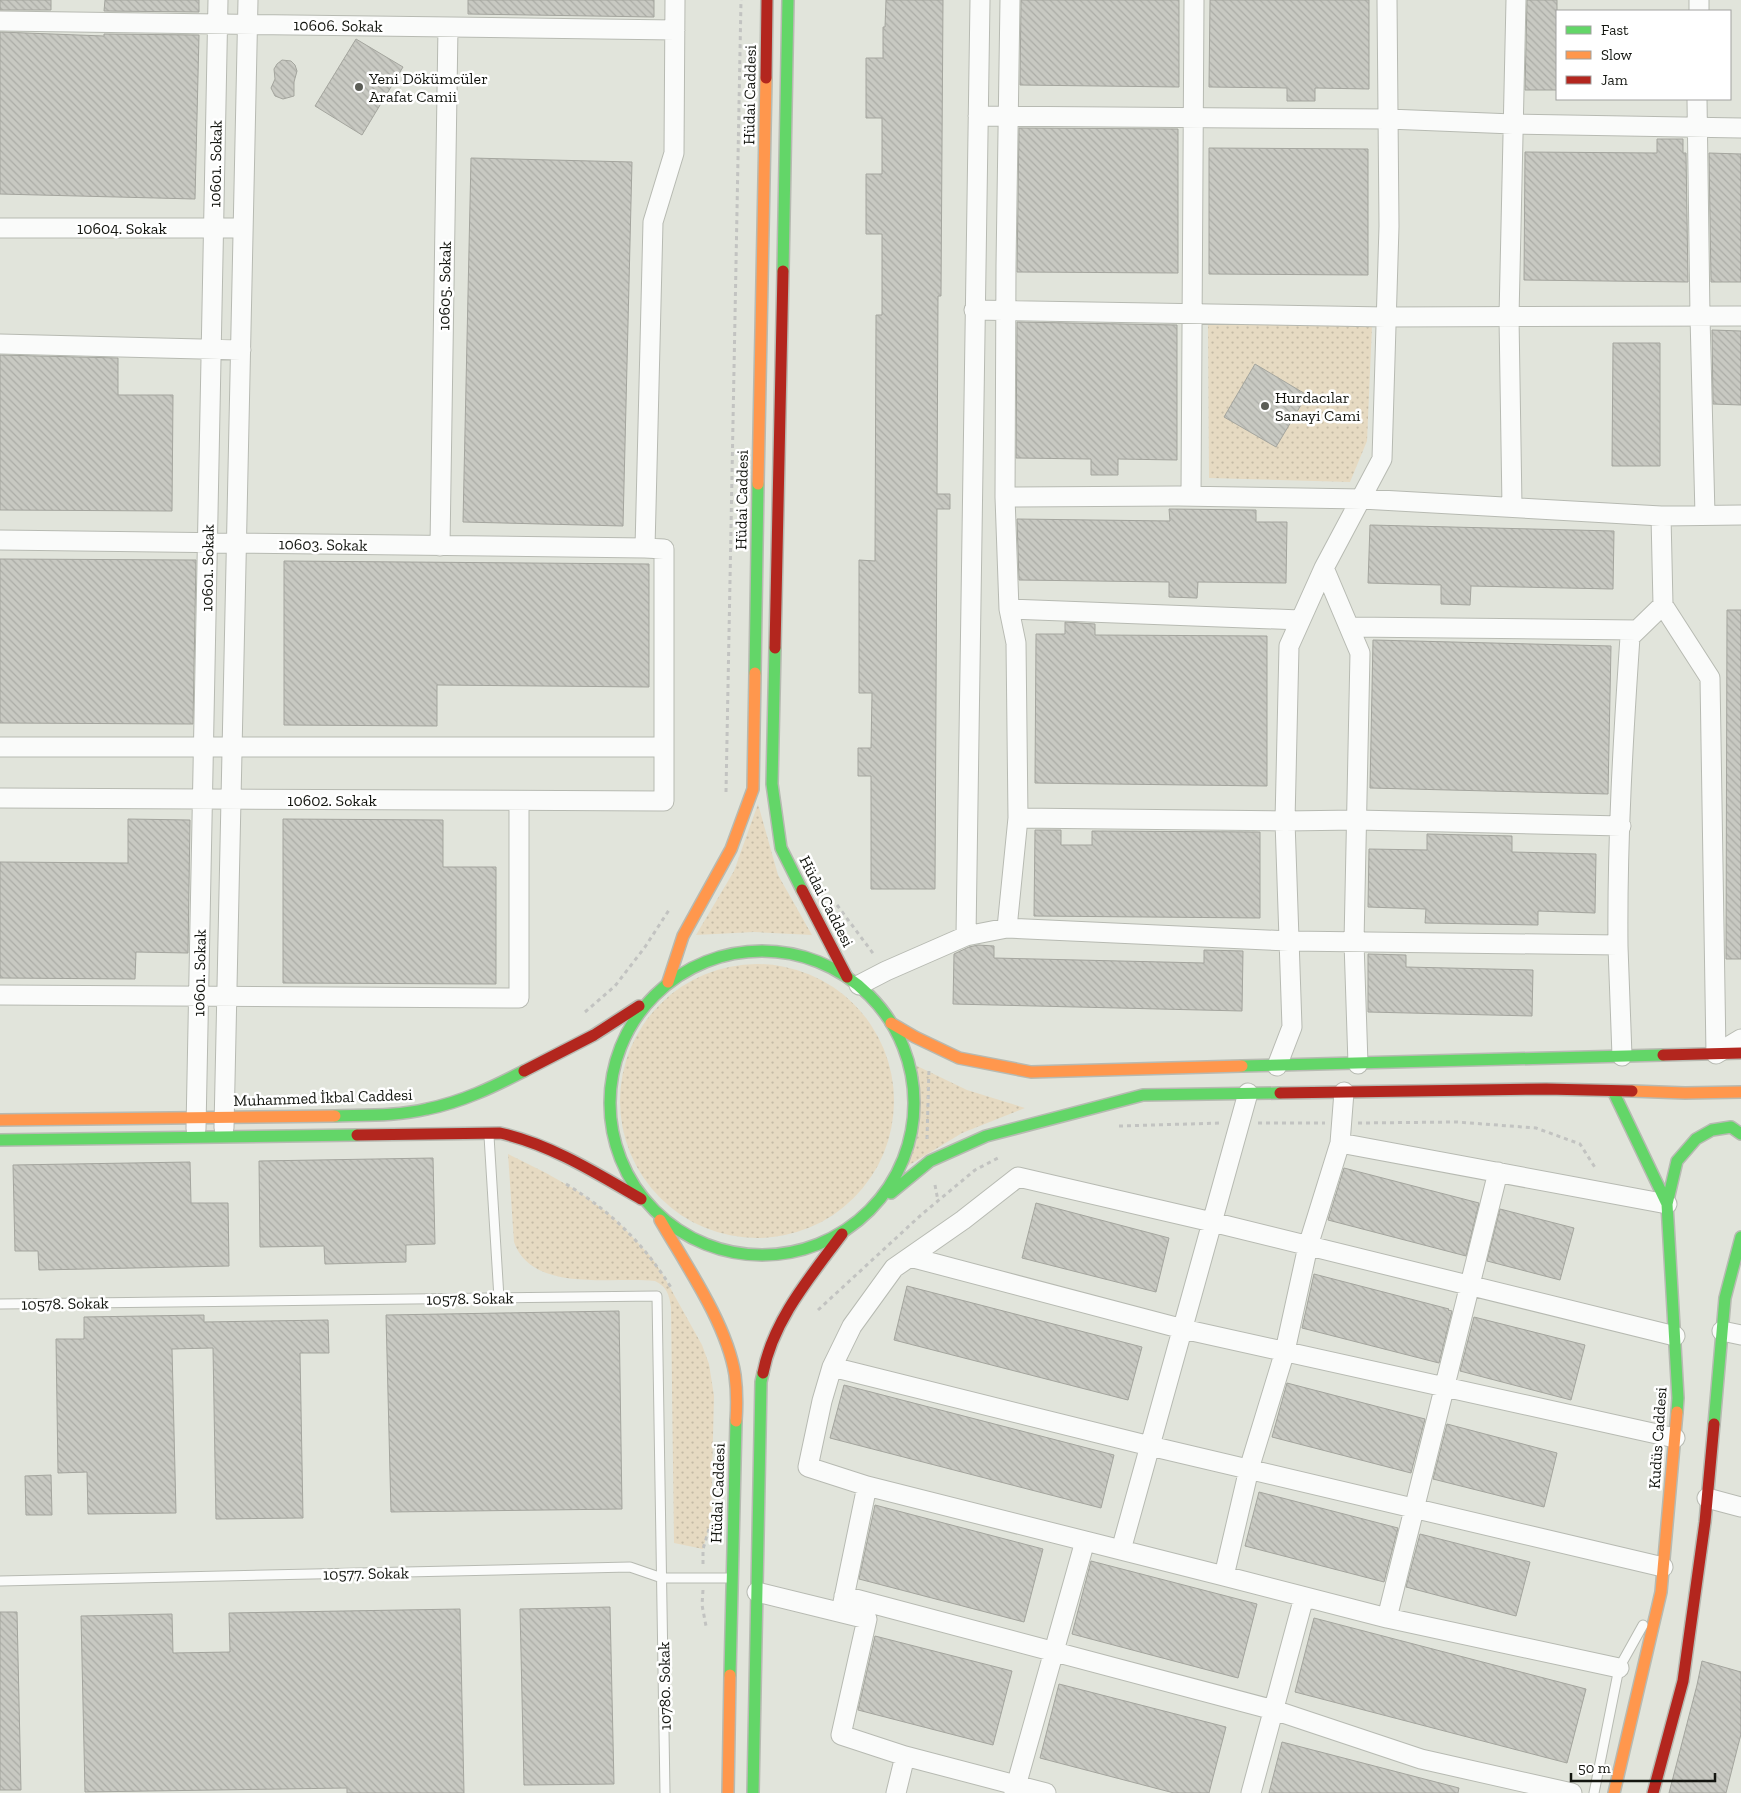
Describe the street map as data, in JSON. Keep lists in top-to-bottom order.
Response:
{
  "streets": {
    "street": [
      "10606. Sokak",
      "Hüdai Caddesi",
      "10601. Sokak",
      "10604. Sokak",
      "10605. Sokak",
      "10603. Sokak",
      "10602. Sokak",
      "Muhammed İkbal Caddesi",
      "Kudüs Caddesi"
    ],
    "lane": ["10578. Sokak", "10577. Sokak", "10780. Sokak"]
  },
  "crossings": [
    ["10606. Sokak", "10601. Sokak"],
    ["10606. Sokak", "10605. Sokak"],
    ["Hüdai Caddesi", "10577. Sokak"],
    ["10601. Sokak", "10604. Sokak"],
    ["10601. Sokak", "10603. Sokak"],
    ["10601. Sokak", "10602. Sokak"],
    ["10601. Sokak", "Muhammed İkbal Caddesi"],
    ["10605. Sokak", "10603. Sokak"],
    ["10603. Sokak", "10602. Sokak"],
    ["10578. Sokak", "10577. Sokak"],
    ["10578. Sokak", "10780. Sokak"],
    ["10577. Sokak", "10780. Sokak"]
  ],
  "places": ["Yeni Dökümcüler Arafat Camii", "Hurdacılar Sanayi Cami"],
  "legend": ["Fast", "Slow", "Jam"],
  "scale_bar": "50 m"
}
